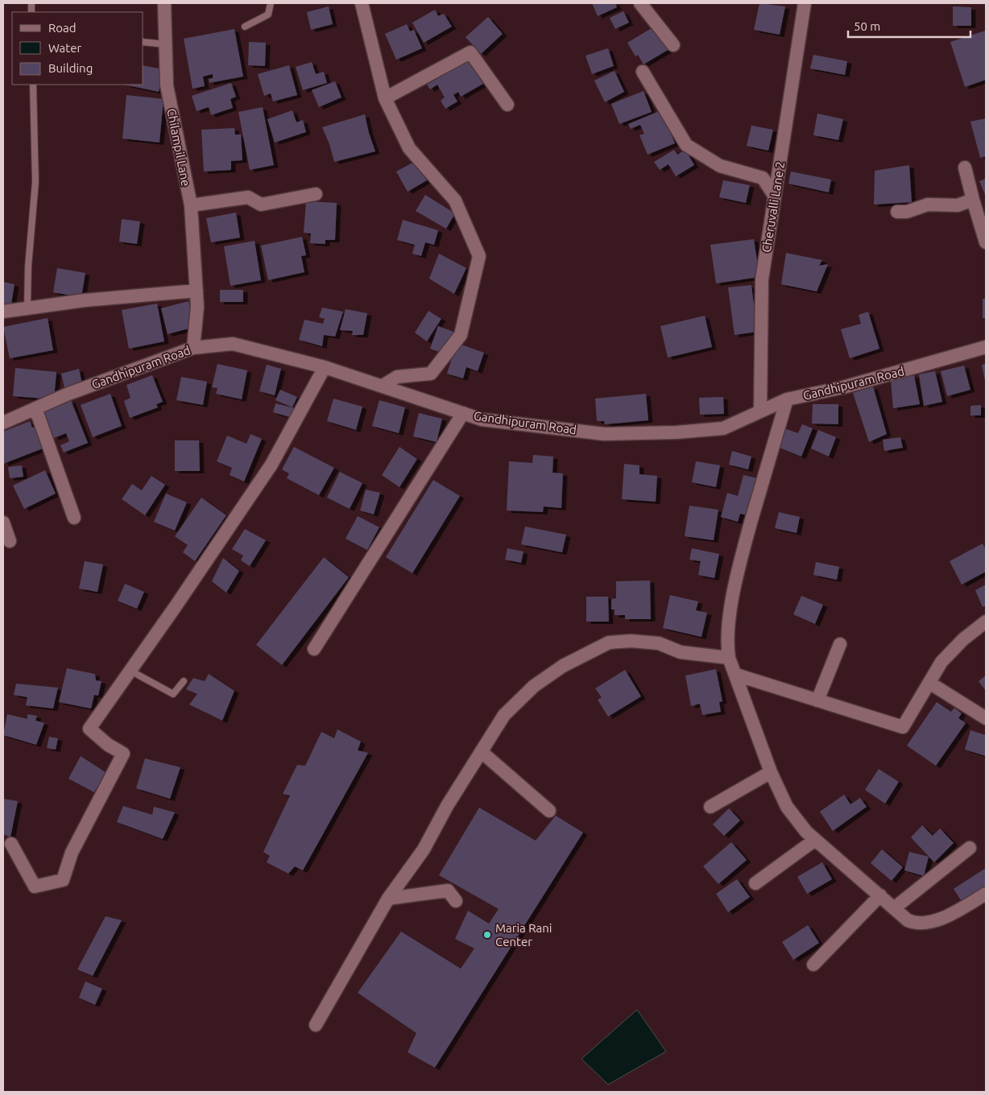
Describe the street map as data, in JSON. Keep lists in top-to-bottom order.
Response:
{
  "streets": {
    "street": ["Chilampil Lane", "Cheruvalli Lane 2", "Gandhipuram Road"]
  },
  "crossings": [
    ["Chilampil Lane", "Gandhipuram Road"],
    ["Cheruvalli Lane 2", "Gandhipuram Road"]
  ],
  "places": ["Maria Rani Center"],
  "legend": ["Road", "Water", "Building"],
  "scale_bar": "50 m"
}
